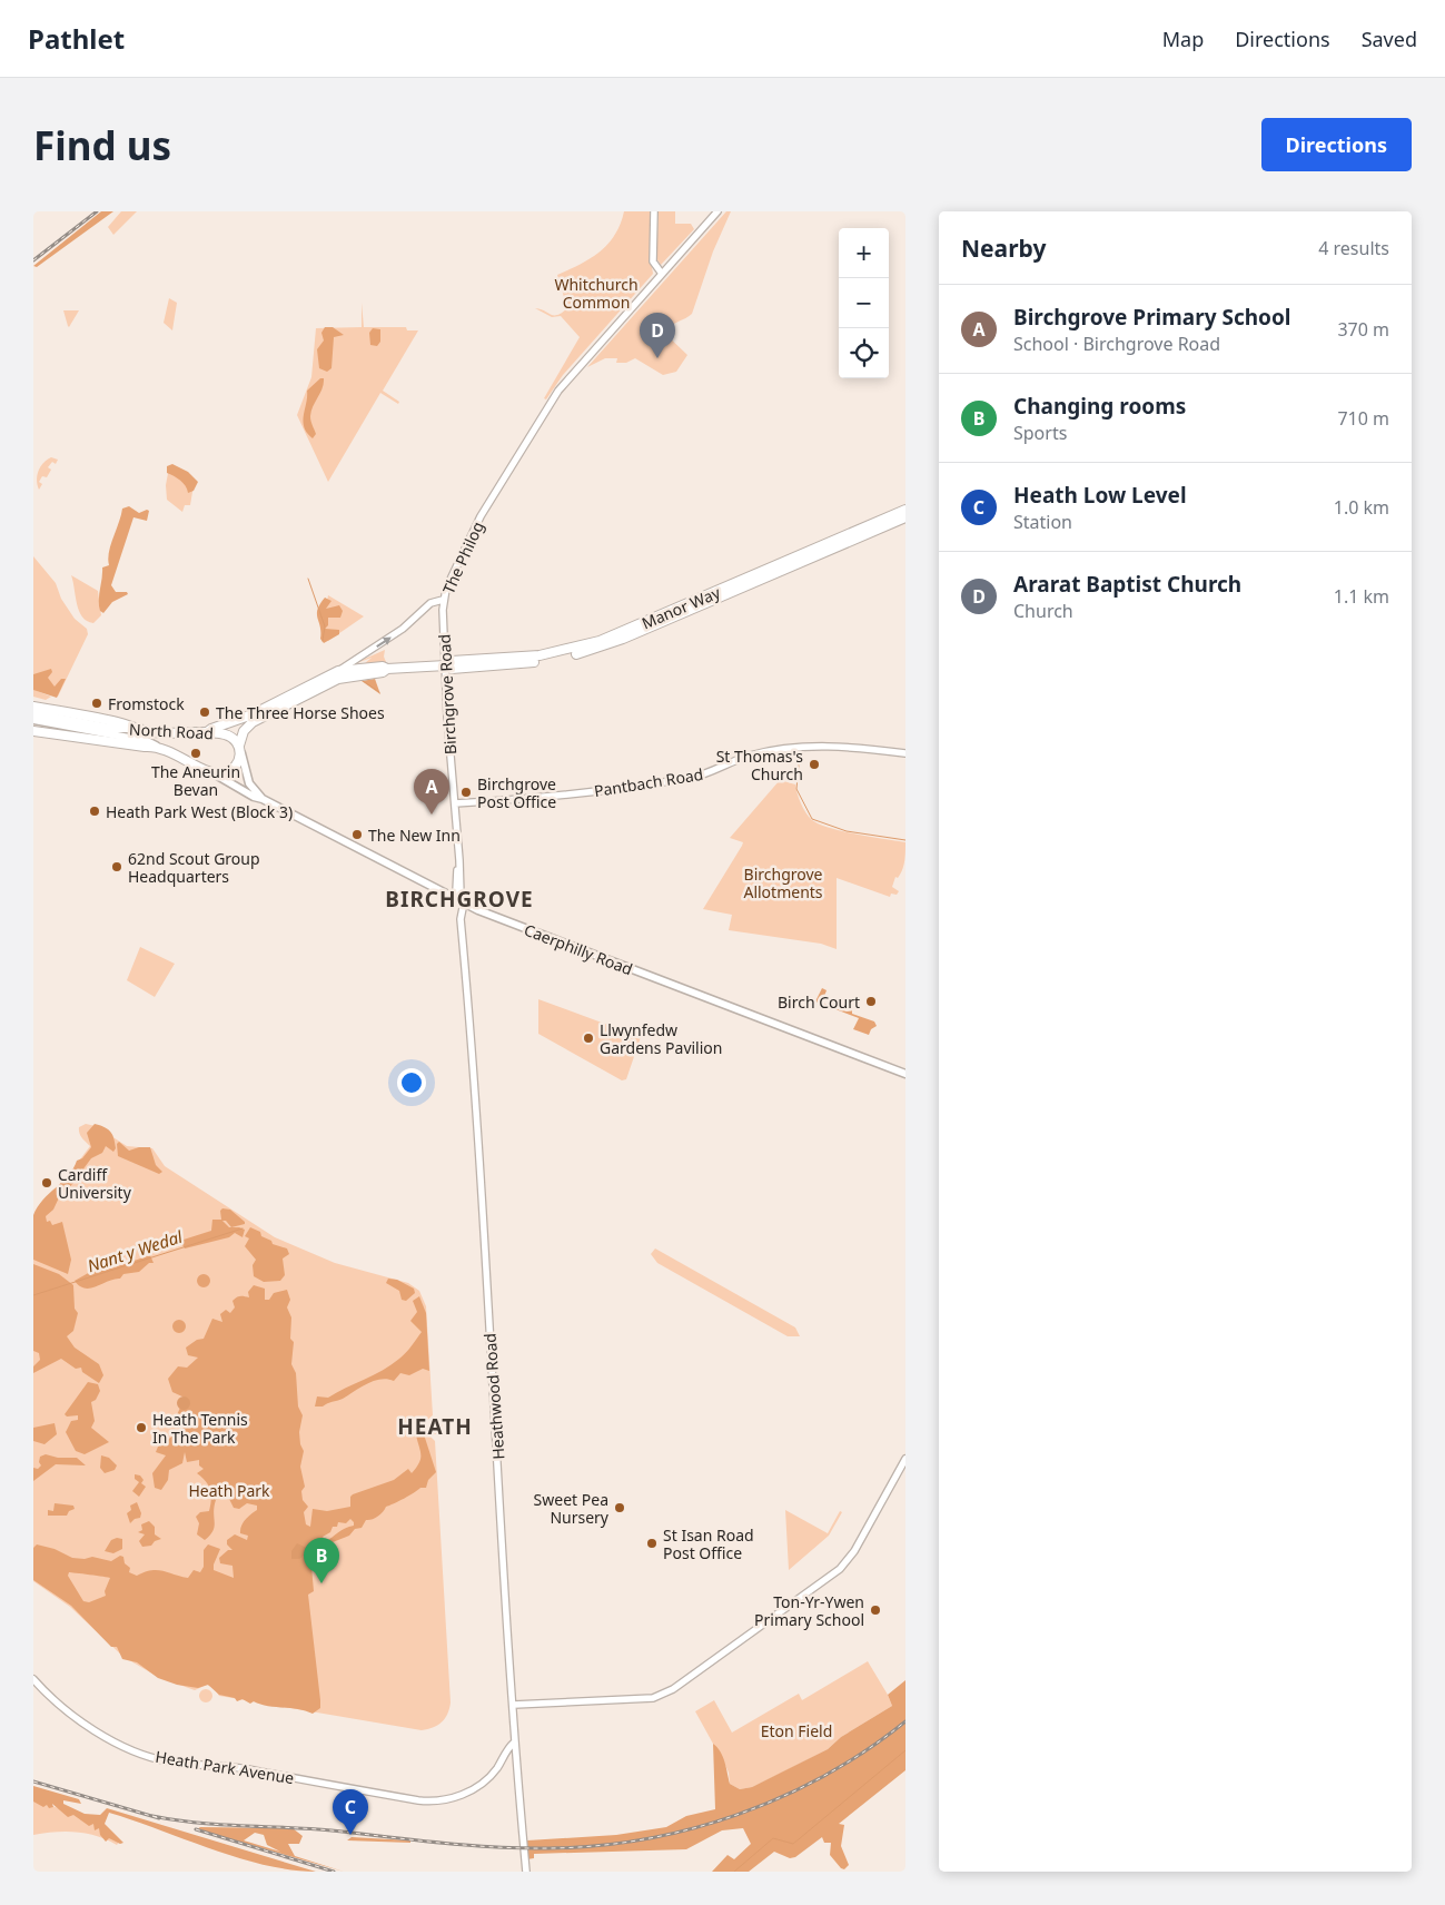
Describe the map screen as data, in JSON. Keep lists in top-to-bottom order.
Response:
{
  "streets": {
    "highway": ["Manor Way", "North Road"],
    "main road": ["Caerphilly Road"],
    "street": [
      "The Philog",
      "Birchgrove Road",
      "Pantbach Road",
      "Heathwood Road",
      "Heath Park Avenue"
    ]
  },
  "crossings": [
    ["The Philog", "Manor Way"],
    ["The Philog", "Birchgrove Road"],
    ["Manor Way", "Birchgrove Road"],
    ["Birchgrove Road", "Pantbach Road"],
    ["Birchgrove Road", "Caerphilly Road"],
    ["Birchgrove Road", "Heathwood Road"],
    ["North Road", "Caerphilly Road"],
    ["Caerphilly Road", "Heathwood Road"],
    ["Heathwood Road", "Heath Park Avenue"]
  ],
  "districts": ["BIRCHGROVE", "HEATH"],
  "water": ["Nant y Wedal"],
  "parks": [
    "Whitchurch Common",
    "Birchgrove Allotments",
    "Heath Park",
    "Eton Field"
  ],
  "places": [
    "Fromstock",
    "The Three Horse Shoes",
    "The Aneurin Bevan",
    "St Thomas's Church",
    "Birchgrove Post Office",
    "Heath Park West (Block 3)",
    "The New Inn",
    "62nd Scout Group Headquarters",
    "Birch Court",
    "Llwynfedw Gardens Pavilion",
    "Cardiff University",
    "Heath Tennis In The Park",
    "Sweet Pea Nursery",
    "St Isan Road Post Office",
    "Ton-Yr-Ywen Primary School"
  ],
  "page": {
    "header": "Pathlet",
    "nav": ["Map", "Directions", "Saved"],
    "buttons": "Directions",
    "title": "Find us",
    "heading": ["Nearby", "4 results"],
    "map_buttons": ["+", "−"],
    "list": [
      {
        "mark": "A",
        "name": "Birchgrove Primary School",
        "note": "School · Birchgrove Road",
        "value": "370 m"
      },
      {
        "mark": "B",
        "name": "Changing rooms",
        "note": "Sports",
        "value": "710 m"
      },
      {
        "mark": "C",
        "name": "Heath Low Level",
        "note": "Station",
        "value": "1.0 km"
      },
      {
        "mark": "D",
        "name": "Ararat Baptist Church",
        "note": "Church",
        "value": "1.1 km"
      }
    ],
    "pins": [
      "D",
      "A",
      "B",
      "C"
    ]
  }
}
